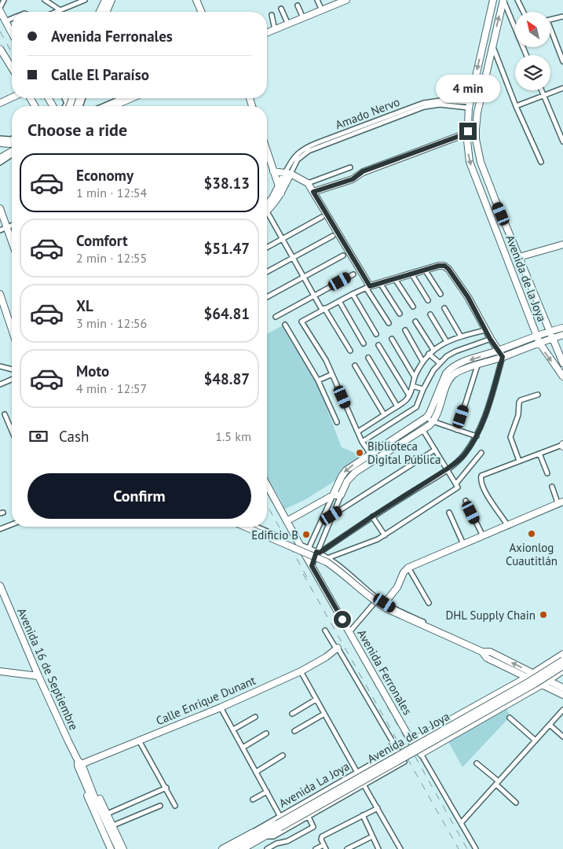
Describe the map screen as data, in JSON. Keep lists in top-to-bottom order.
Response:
{
  "streets": {
    "main road": [
      "Avenida de la Joya",
      "Avenida 16 de Septiembre",
      "Avenida Ferronales",
      "Calle Enrique Dunant"
    ],
    "street": ["Amado Nervo", "Avenida La Joya"]
  },
  "crossings": [
    ["Amado Nervo", "Avenida de la Joya"],
    ["Avenida 16 de Septiembre", "Calle Enrique Dunant"]
  ],
  "places": [
    "Biblioteca Digital Pública",
    "Axionlog Cuautitlán",
    "Edificio B",
    "DHL Supply Chain"
  ],
  "north": "top left",
  "page": {
    "banner": ["Avenida Ferronales", "Calle El Paraíso"],
    "bubble": "4 min",
    "heading": "Choose a ride",
    "list": [
      {
        "name": "Economy",
        "note": "1 min · 12:54",
        "value": "$38.13"
      },
      {
        "name": "Comfort",
        "note": "2 min · 12:55",
        "value": "$51.47"
      },
      {
        "name": "XL",
        "note": "3 min · 12:56",
        "value": "$64.81"
      },
      {
        "name": "Moto",
        "note": "4 min · 12:57",
        "value": "$48.87"
      }
    ],
    "pay": ["Cash", "1.5 km"],
    "buttons": "Confirm"
  }
}
